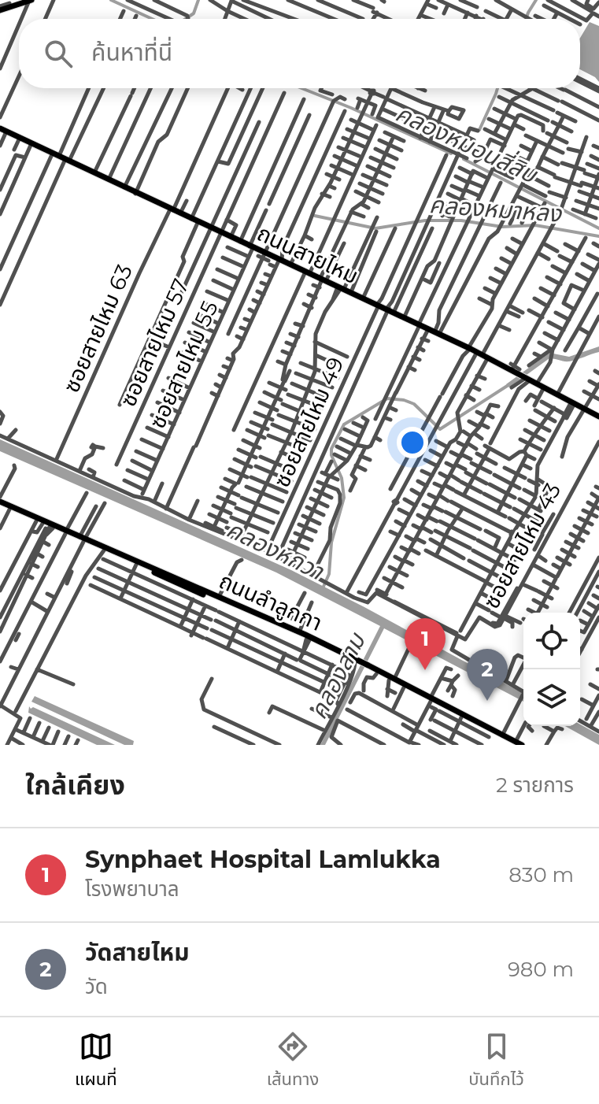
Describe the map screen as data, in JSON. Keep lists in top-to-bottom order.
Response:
{
  "streets": {
    "main road": ["ถนนสายไหม", "ถนนลำลูกกา"],
    "street": [
      "ซอยสายไหม 63",
      "ซอยสายไหม 57",
      "ซอยสายไหม 55",
      "ซอยสายไหม 49",
      "ซอยสายไหม 43"
    ]
  },
  "crossings": [
    ["ถนนสายไหม", "ซอยสายไหม 63"],
    ["ถนนสายไหม", "ซอยสายไหม 57"],
    ["ถนนสายไหม", "ซอยสายไหม 55"],
    ["ถนนสายไหม", "ซอยสายไหม 49"]
  ],
  "water": [
    "คลองหมอนสี่สิบ",
    "คลองหมาหลง",
    "คลองหกวา",
    "คลองสาม"
  ],
  "page": {
    "search": "ค้นหาที่นี่",
    "pins": ["1", "2"],
    "heading": ["ใกล้เคียง", "2 รายการ"],
    "list": [
      {
        "mark": "1",
        "name": "Synphaet Hospital Lamlukka",
        "note": "โรงพยาบาล",
        "value": "830 m"
      },
      {
        "mark": "2",
        "name": "วัดสายไหม",
        "note": "วัด",
        "value": "980 m"
      }
    ],
    "nav": ["แผนที่", "เส้นทาง", "บันทึกไว้"]
  }
}
